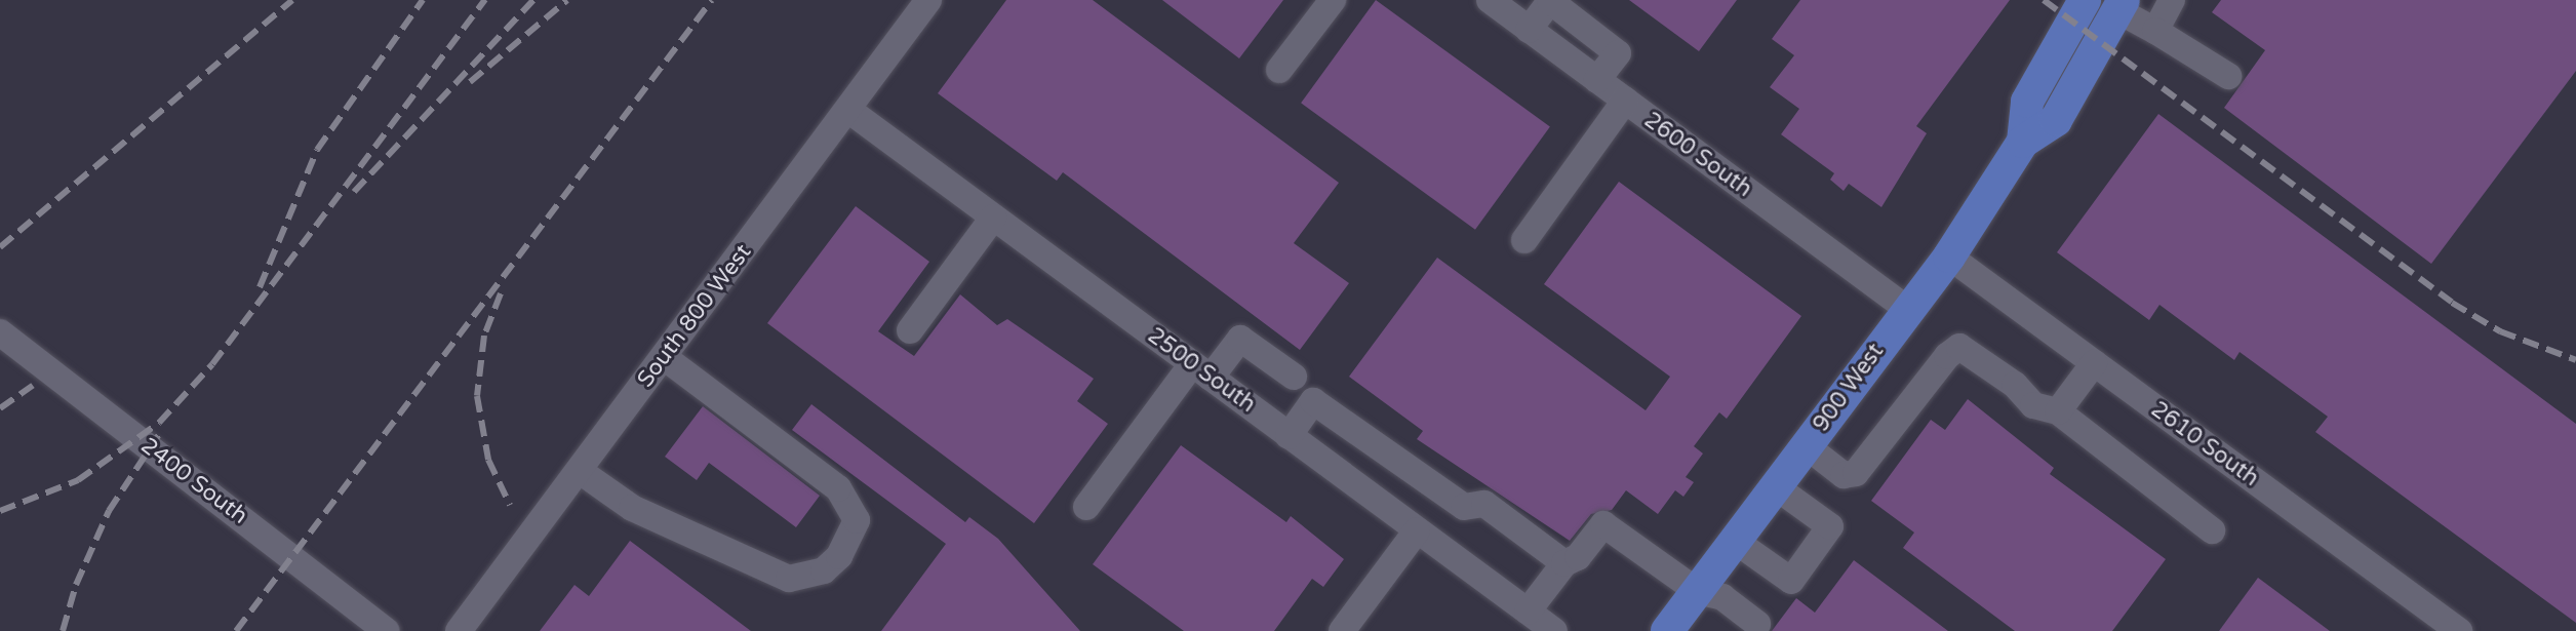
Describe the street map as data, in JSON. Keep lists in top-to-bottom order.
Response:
{
  "streets": {
    "main road": ["900 West"],
    "street": [
      "2600 South",
      "South 800 West",
      "2500 South",
      "2610 South",
      "2400 South"
    ]
  },
  "crossings": [
    ["2600 South", "900 West"],
    ["South 800 West", "2500 South"],
    ["900 West", "2610 South"]
  ]
}
